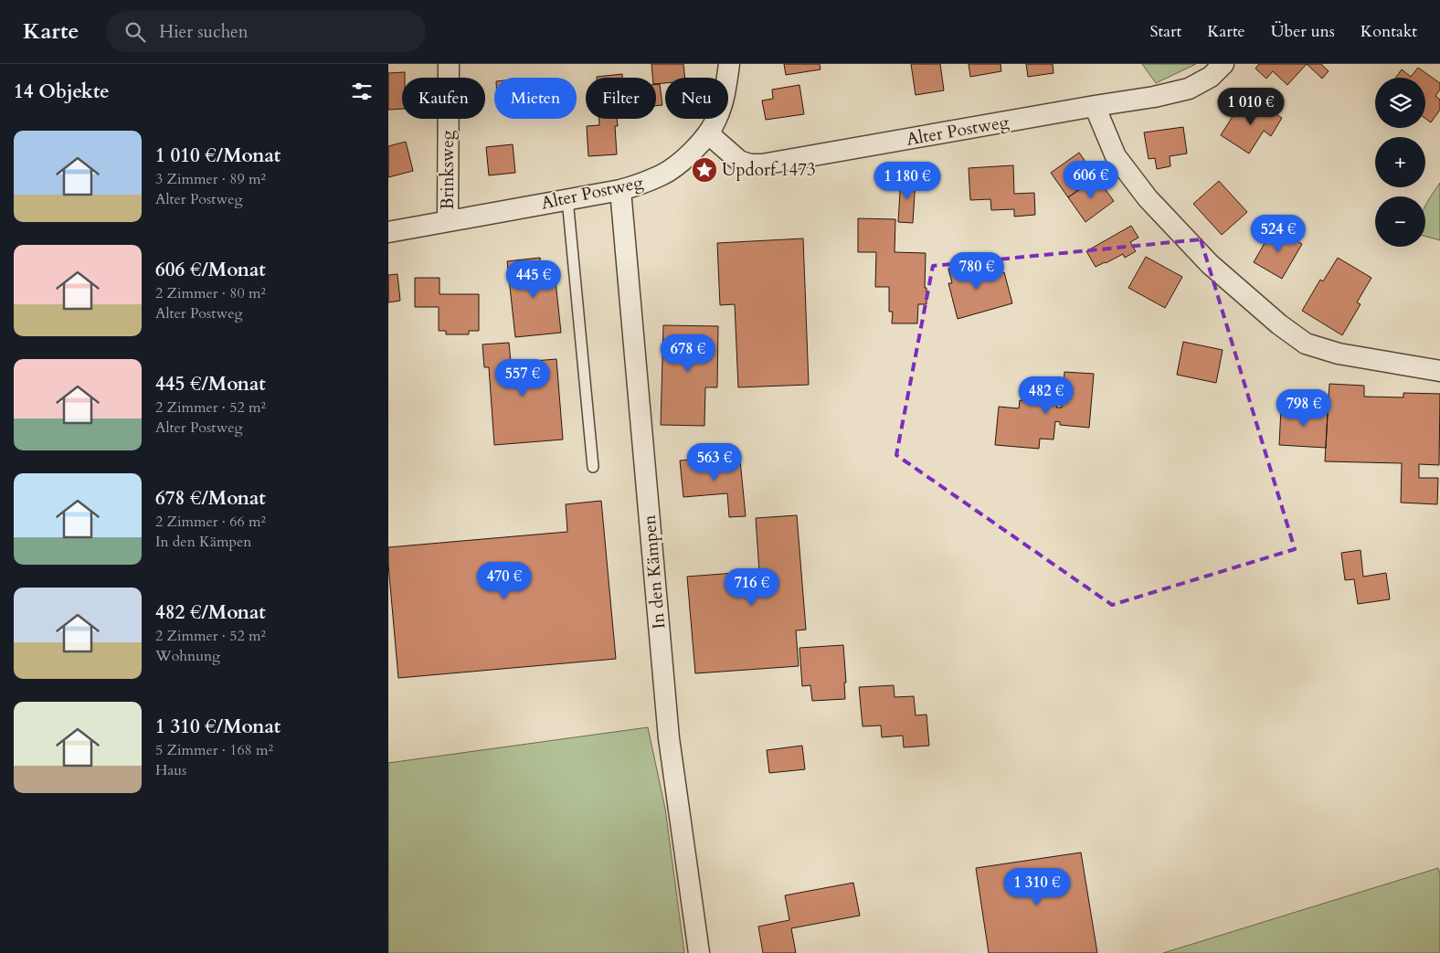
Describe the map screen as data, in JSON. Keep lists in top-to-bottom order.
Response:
{
  "streets": {
    "street": ["Alter Postweg", "Brinksweg", "In den Kämpen"]
  },
  "crossings": [
    ["Alter Postweg", "Brinksweg"],
    ["Alter Postweg", "In den Kämpen"]
  ],
  "places": {
    "place": ["Updorf 1473"]
  },
  "page": {
    "header": "Karte",
    "search": "Hier suchen",
    "nav": [
      "Start",
      "Karte",
      "Über uns",
      "Kontakt"
    ],
    "heading": "14 Objekte",
    "map_buttons": ["+", "−"],
    "chip": [
      "Kaufen",
      "Mieten",
      "Filter",
      "Neu"
    ],
    "price": [
      "1 010 €",
      "606 €",
      "1 180 €",
      "524 €",
      "780 €",
      "445 €",
      "678 €",
      "557 €",
      "482 €",
      "798 €",
      "563 €",
      "470 €",
      "716 €",
      "1 310 €"
    ],
    "list": [
      {
        "name": "1 010 €/Monat",
        "note": "3 Zimmer · 89 m² · Alter Postweg"
      },
      {
        "name": "606 €/Monat",
        "note": "2 Zimmer · 80 m² · Alter Postweg"
      },
      {
        "name": "445 €/Monat",
        "note": "2 Zimmer · 52 m² · Alter Postweg"
      },
      {
        "name": "678 €/Monat",
        "note": "2 Zimmer · 66 m² · In den Kämpen"
      },
      {
        "name": "482 €/Monat",
        "note": "2 Zimmer · 52 m² · Wohnung"
      },
      {
        "name": "1 310 €/Monat",
        "note": "5 Zimmer · 168 m² · Haus"
      }
    ]
  }
}
